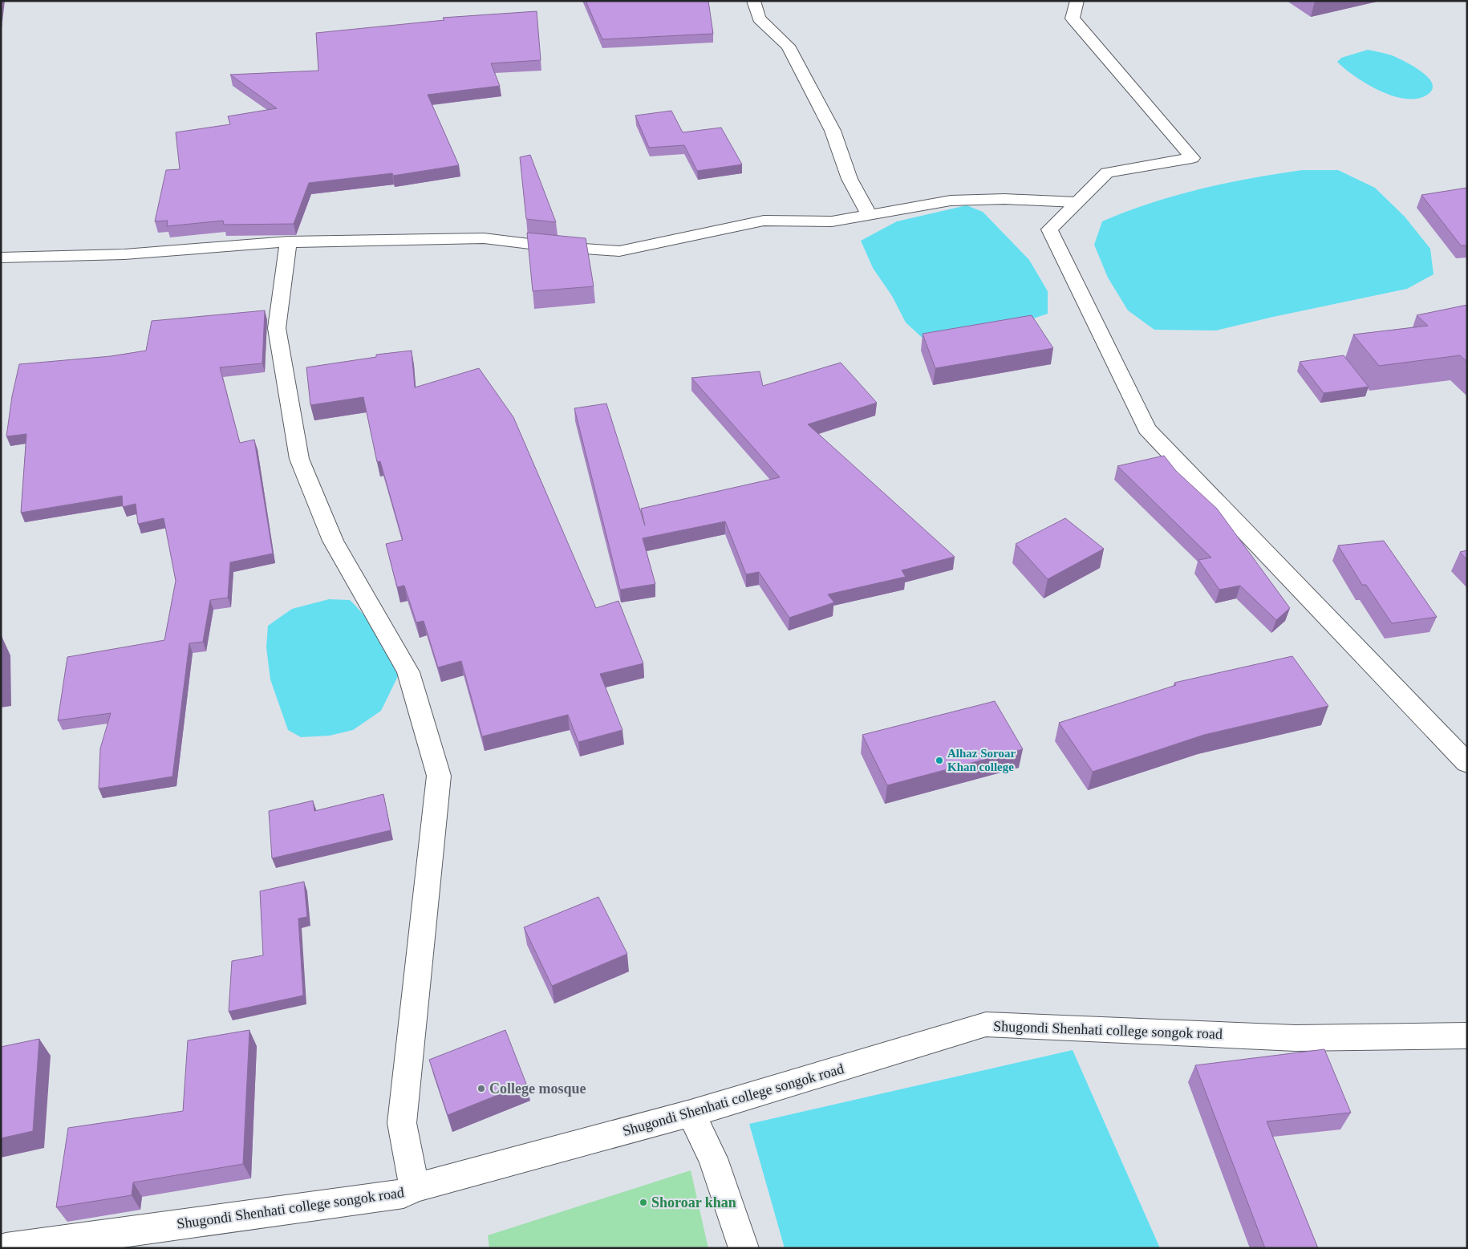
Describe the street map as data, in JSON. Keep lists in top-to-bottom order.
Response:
{
  "streets": {
    "street": ["Shugondi Shenhati college songok road"]
  },
  "places": ["Alhaz Soroar Khan college", "College mosque", "Shoroar khan"]
}
